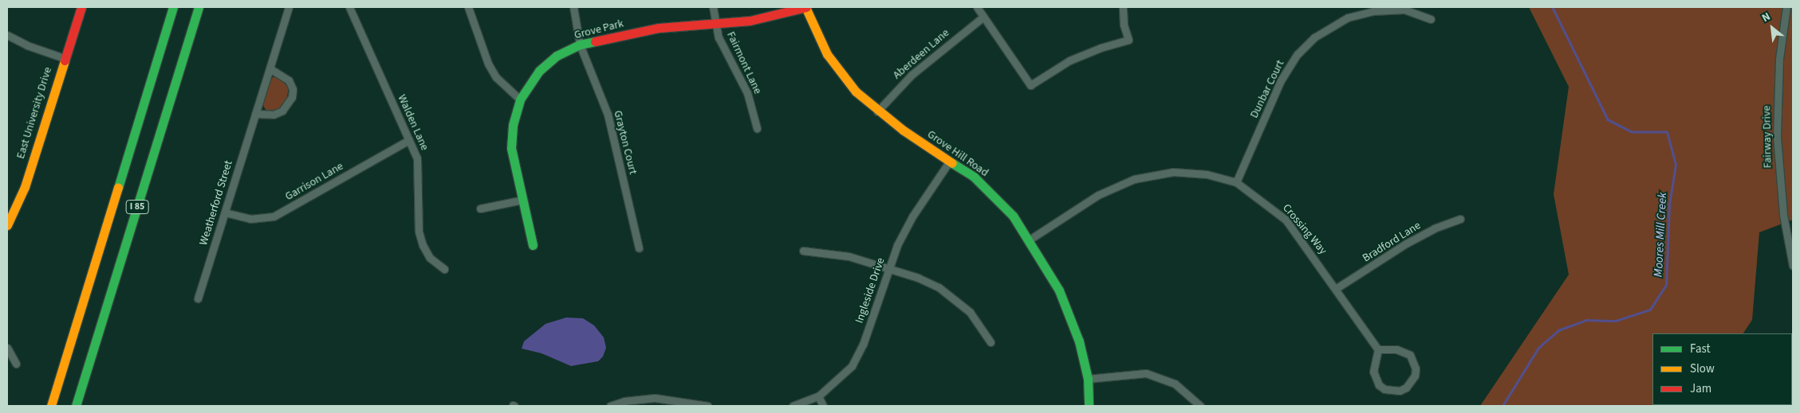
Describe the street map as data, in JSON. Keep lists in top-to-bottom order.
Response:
{
  "streets": {
    "main road": [
      "Grove Park",
      "East University Drive",
      "Grove Hill Road",
      "I 85"
    ],
    "street": [
      "Aberdeen Lane",
      "Fairmont Lane",
      "Dunbar Court",
      "Walden Lane",
      "Fairway Drive",
      "Grayton Court",
      "Garrison Lane",
      "Weatherford Street",
      "Crossing Way",
      "Bradford Lane",
      "Ingleside Drive"
    ]
  },
  "crossings": [
    ["Grove Park", "Fairmont Lane"],
    ["Grove Park", "Grayton Court"],
    ["Grove Park", "Grove Hill Road"],
    ["Aberdeen Lane", "Grove Hill Road"],
    ["Dunbar Court", "Crossing Way"],
    ["Walden Lane", "Garrison Lane"],
    ["Grove Hill Road", "Crossing Way"],
    ["Grove Hill Road", "Ingleside Drive"],
    ["Garrison Lane", "Weatherford Street"],
    ["Crossing Way", "Bradford Lane"]
  ],
  "water": ["Moores Mill Creek"],
  "legend": ["Fast", "Slow", "Jam"],
  "north": "top left"
}
